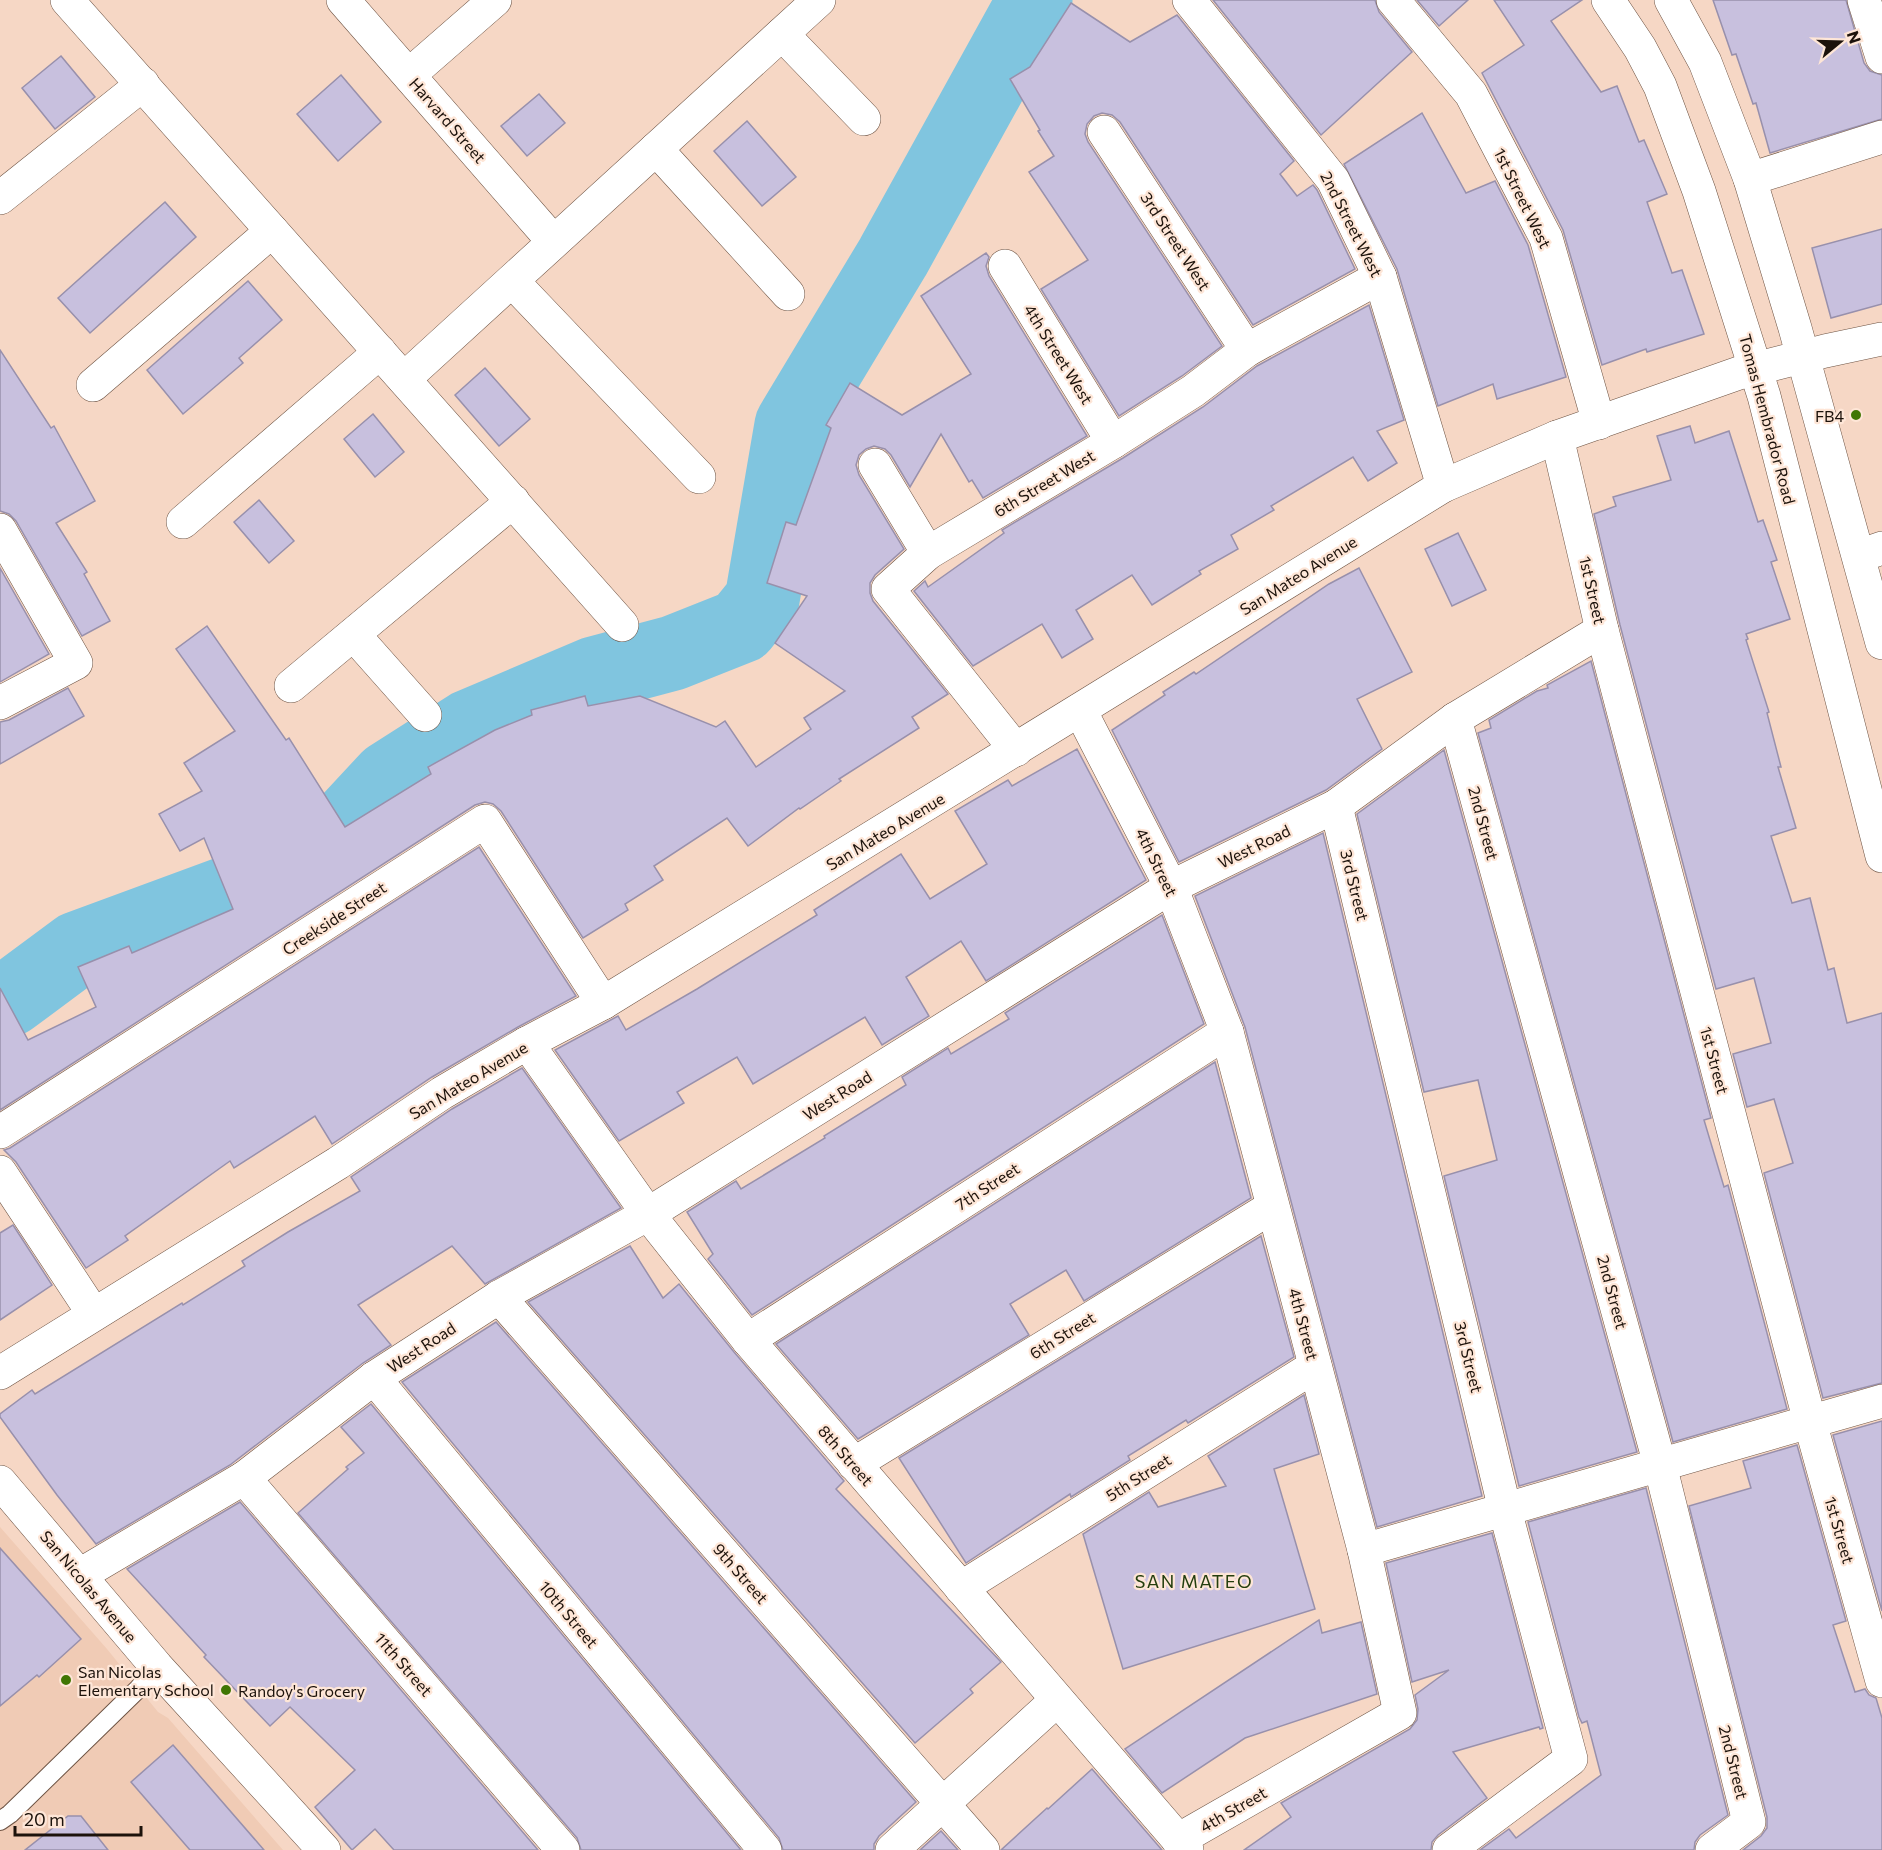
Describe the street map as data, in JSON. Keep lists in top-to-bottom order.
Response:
{
  "streets": {
    "street": [
      "Harvard Street",
      "1st Street West",
      "2nd Street West",
      "3rd Street West",
      "4th Street West",
      "Tomas Hembrador Road",
      "6th Street West",
      "San Mateo Avenue",
      "1st Street",
      "2nd Street",
      "West Road",
      "4th Street",
      "3rd Street",
      "Creekside Street",
      "7th Street",
      "6th Street",
      "8th Street",
      "5th Street",
      "9th Street",
      "San Nicolas Avenue",
      "10th Street",
      "11th Street"
    ]
  },
  "crossings": [
    ["1st Street West", "San Mateo Avenue"],
    ["2nd Street West", "6th Street West"],
    ["2nd Street West", "San Mateo Avenue"],
    ["3rd Street West", "6th Street West"],
    ["4th Street West", "6th Street West"],
    ["Tomas Hembrador Road", "San Mateo Avenue"],
    ["6th Street West", "San Mateo Avenue"],
    ["San Mateo Avenue", "1st Street"],
    ["San Mateo Avenue", "4th Street"],
    ["San Mateo Avenue", "Creekside Street"],
    ["San Mateo Avenue", "8th Street"],
    ["1st Street", "West Road"],
    ["2nd Street", "West Road"],
    ["West Road", "4th Street"],
    ["West Road", "3rd Street"],
    ["West Road", "8th Street"],
    ["West Road", "9th Street"],
    ["West Road", "San Nicolas Avenue"],
    ["West Road", "10th Street"],
    ["West Road", "11th Street"],
    ["4th Street", "7th Street"],
    ["4th Street", "6th Street"],
    ["4th Street", "8th Street"],
    ["4th Street", "5th Street"],
    ["7th Street", "8th Street"],
    ["6th Street", "8th Street"],
    ["8th Street", "5th Street"]
  ],
  "districts": ["SAN MATEO"],
  "places": ["FB4", "San Nicolas Elementary School", "Randoy's Grocery"],
  "scale_bar": "20 m",
  "north": "right"
}
